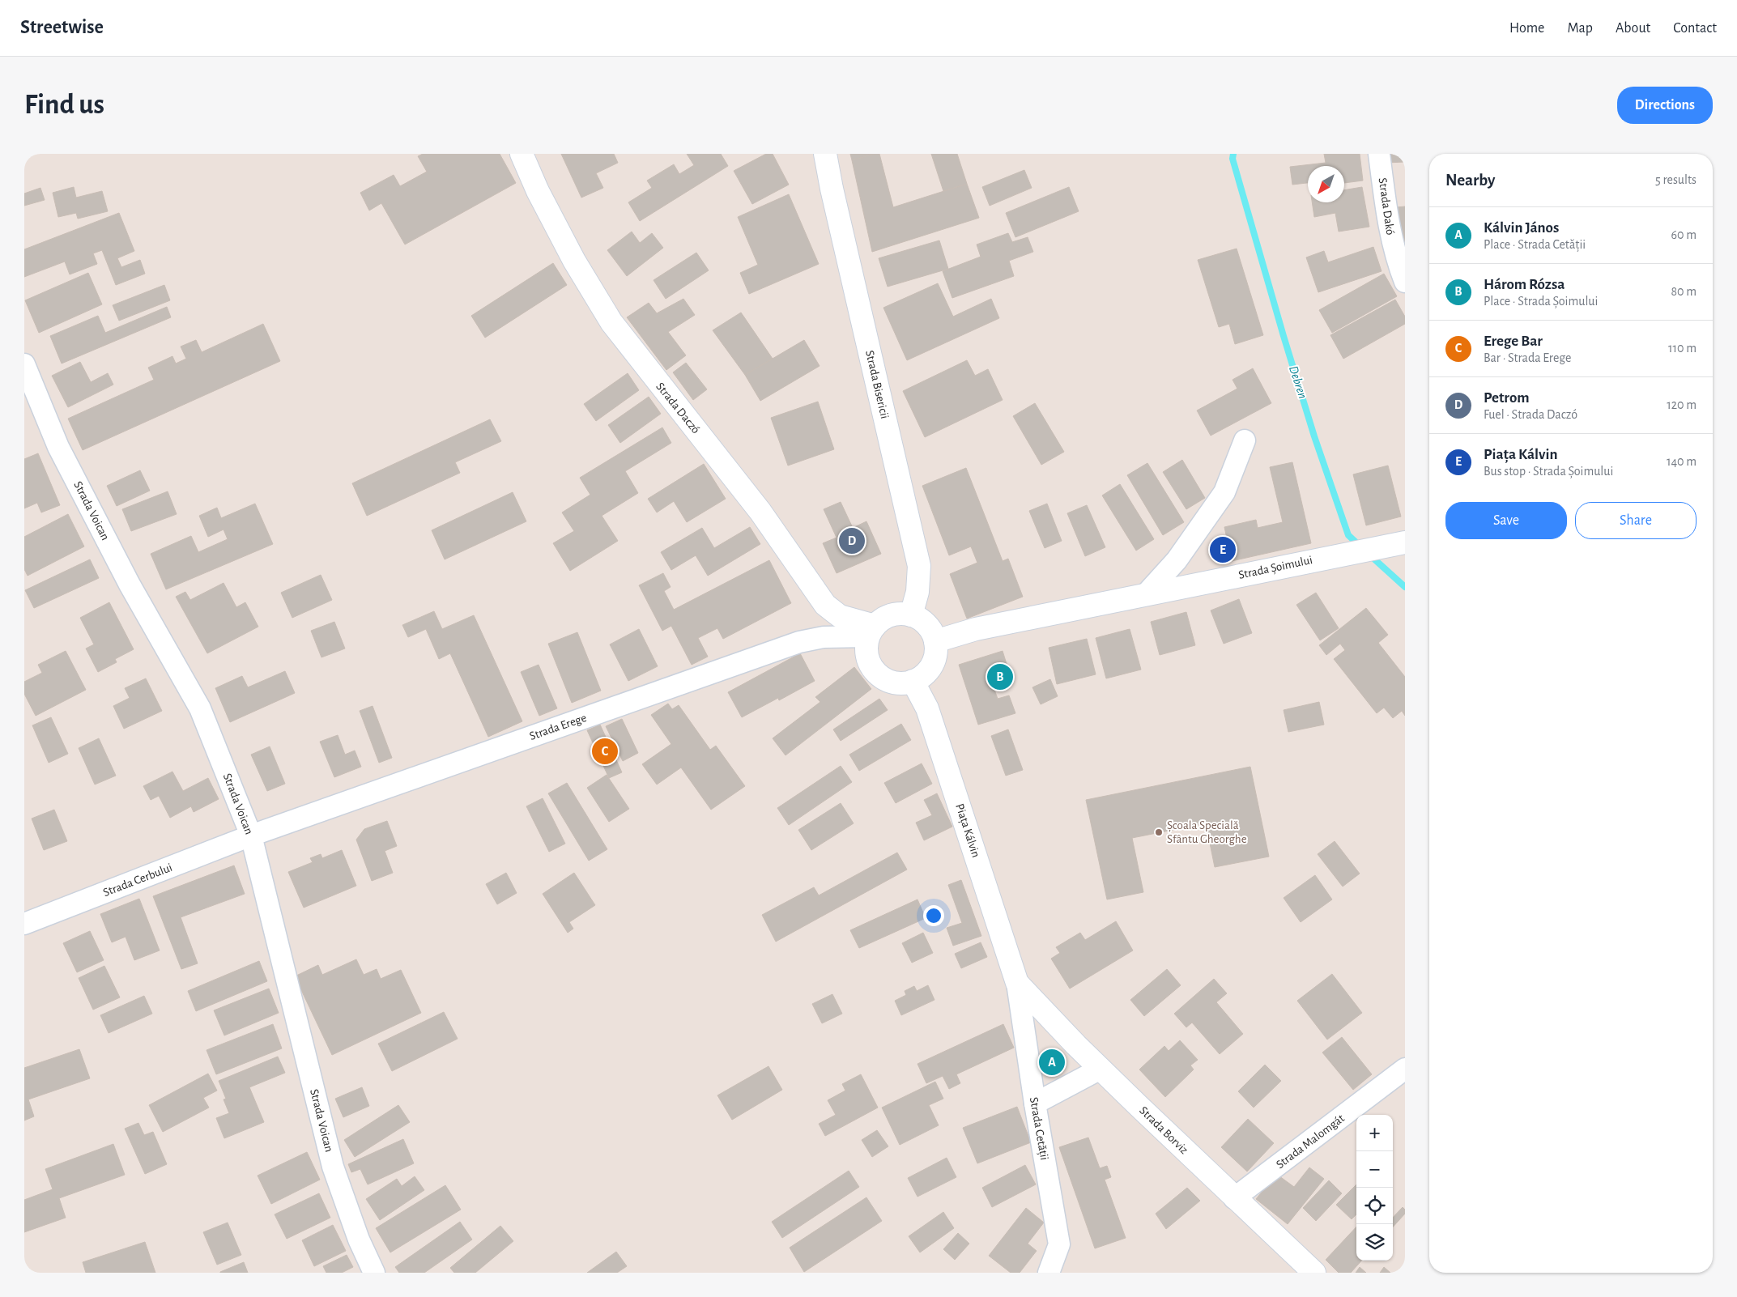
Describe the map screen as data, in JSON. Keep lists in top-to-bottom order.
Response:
{
  "streets": {
    "main road": [
      "Strada Bisericii",
      "Strada Daczó",
      "Strada Șoimului",
      "Piața Kálvin",
      "Strada Borviz"
    ],
    "street": [
      "Strada Dakó",
      "Strada Voican",
      "Strada Erege",
      "Strada Cerbului",
      "Strada Cetății",
      "Strada Malomgát"
    ]
  },
  "crossings": [
    ["Strada Bisericii", "Strada Daczó"],
    ["Strada Bisericii", "Strada Șoimului"],
    ["Strada Bisericii", "Strada Erege"],
    ["Strada Bisericii", "Piața Kálvin"],
    ["Strada Daczó", "Strada Șoimului"],
    ["Strada Daczó", "Strada Erege"],
    ["Strada Daczó", "Piața Kálvin"],
    ["Strada Voican", "Strada Erege"],
    ["Strada Voican", "Strada Cerbului"],
    ["Strada Șoimului", "Strada Erege"],
    ["Strada Șoimului", "Piața Kálvin"],
    ["Strada Erege", "Piața Kálvin"],
    ["Strada Erege", "Strada Cerbului"],
    ["Piața Kálvin", "Strada Cetății"],
    ["Piața Kálvin", "Strada Borviz"],
    ["Strada Cetății", "Strada Borviz"],
    ["Strada Borviz", "Strada Malomgát"]
  ],
  "water": ["Debren"],
  "places": ["Școala Specială Sfântu Gheorghe"],
  "north": "bottom left",
  "page": {
    "header": "Streetwise",
    "nav": [
      "Home",
      "Map",
      "About",
      "Contact"
    ],
    "buttons": [
      "Directions",
      ["Save", "Share"]
    ],
    "title": "Find us",
    "heading": ["Nearby", "5 results"],
    "list": [
      {
        "mark": "A",
        "name": "Kálvin János",
        "note": "Place · Strada Cetății",
        "value": "60 m"
      },
      {
        "mark": "B",
        "name": "Három Rózsa",
        "note": "Place · Strada Șoimului",
        "value": "80 m"
      },
      {
        "mark": "C",
        "name": "Erege Bar",
        "note": "Bar · Strada Erege",
        "value": "110 m"
      },
      {
        "mark": "D",
        "name": "Petrom",
        "note": "Fuel · Strada Daczó",
        "value": "120 m"
      },
      {
        "mark": "E",
        "name": "Piața Kálvin",
        "note": "Bus stop · Strada Șoimului",
        "value": "140 m"
      }
    ],
    "pins": [
      "D",
      "E",
      "B",
      "C",
      "A"
    ],
    "map_buttons": ["+", "−"]
  }
}
